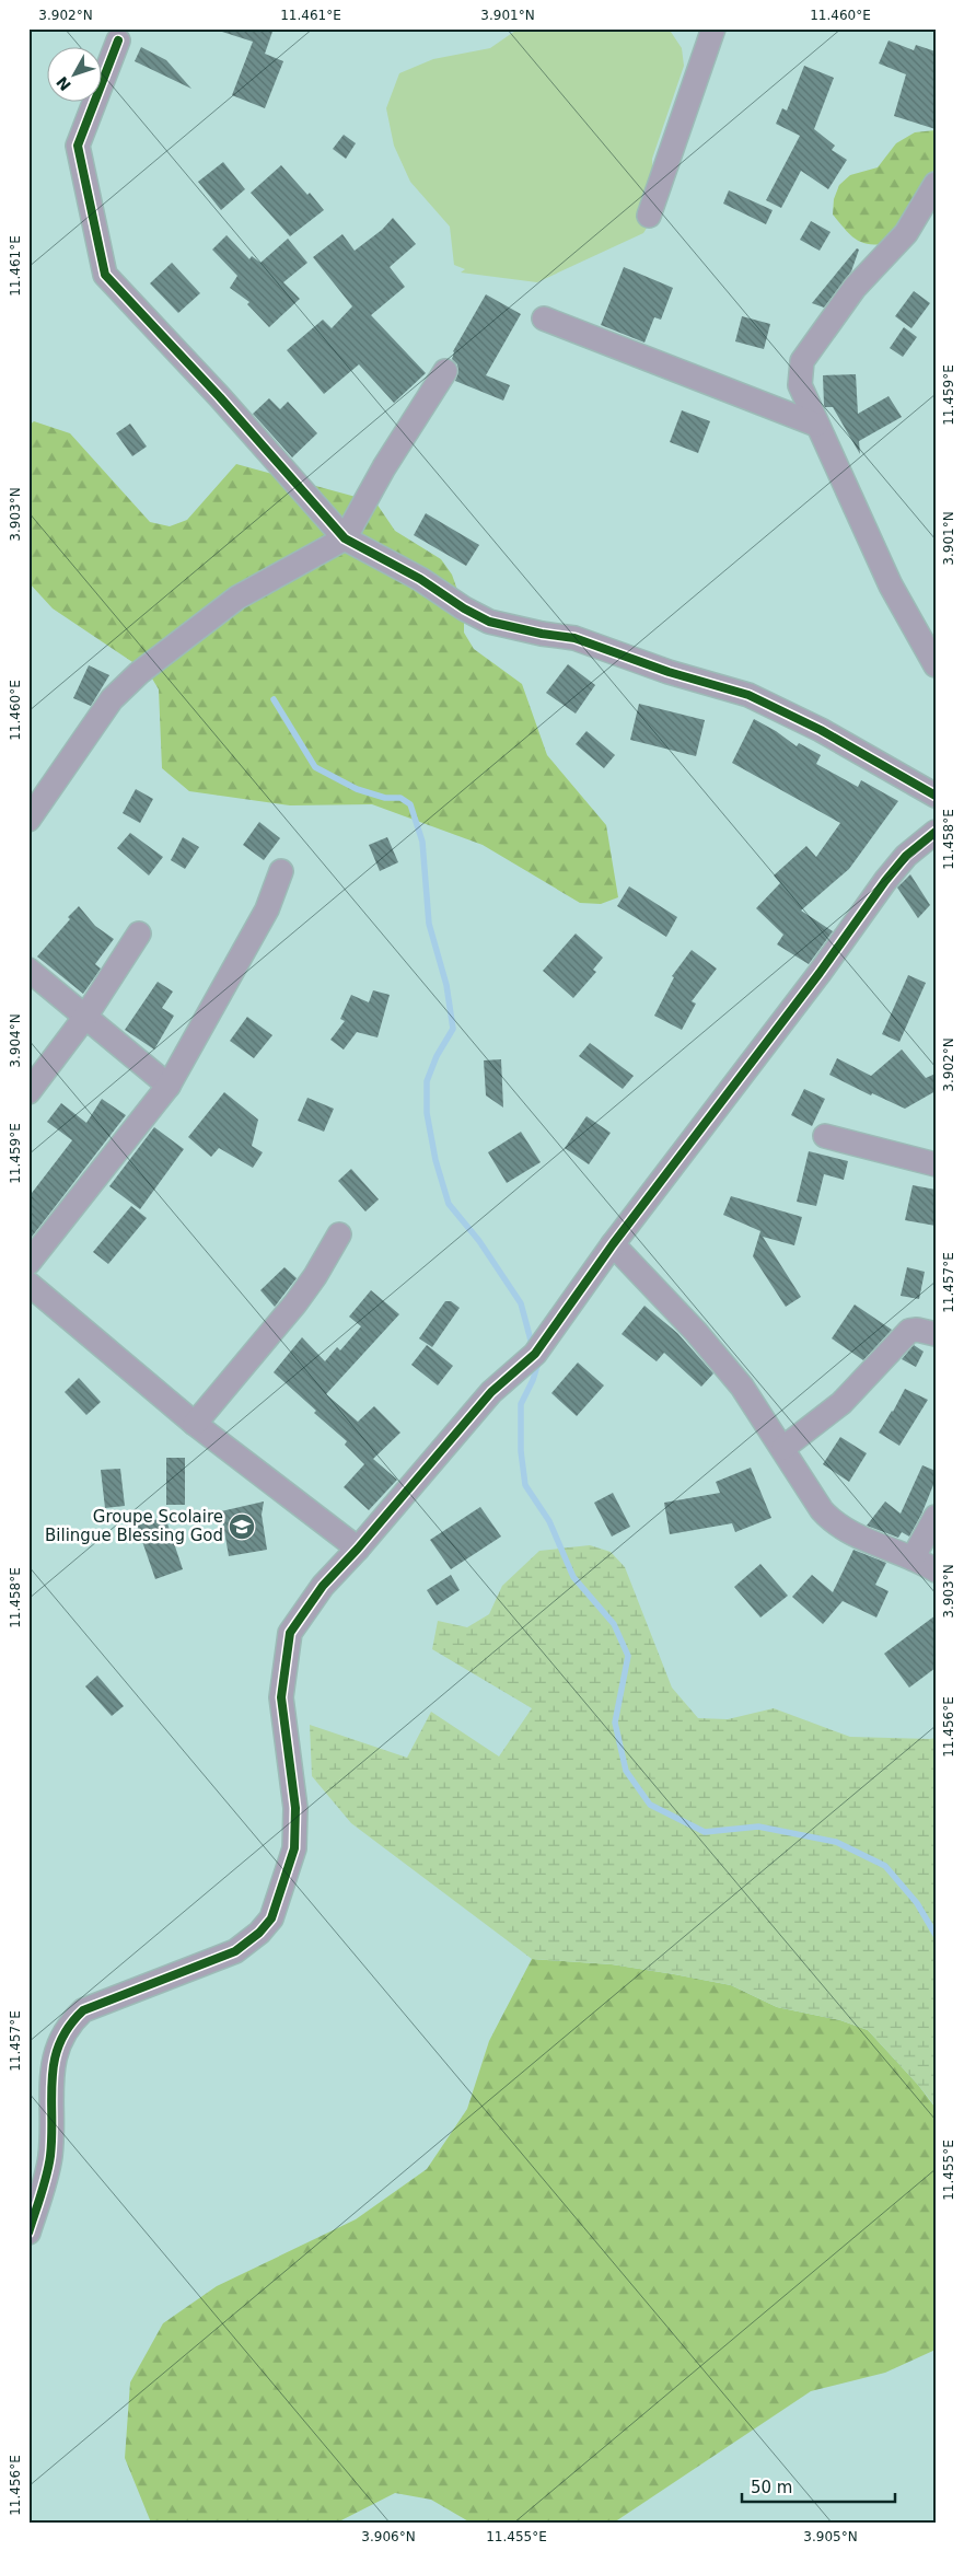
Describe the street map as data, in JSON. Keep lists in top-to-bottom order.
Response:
{
  "places": {
    "school or university": ["Groupe Scolaire Bilingue Blessing God"]
  },
  "scale_bar": "50 m",
  "north": "bottom left",
  "coordinates": [
    "3.902°N",
    "11.461°E",
    "3.901°N",
    "11.460°E",
    "11.459°E",
    "3.903°N",
    "11.458°E",
    "3.904°N",
    "11.457°E",
    "11.456°E",
    "11.455°E",
    "3.906°N",
    "3.905°N"
  ]
}
